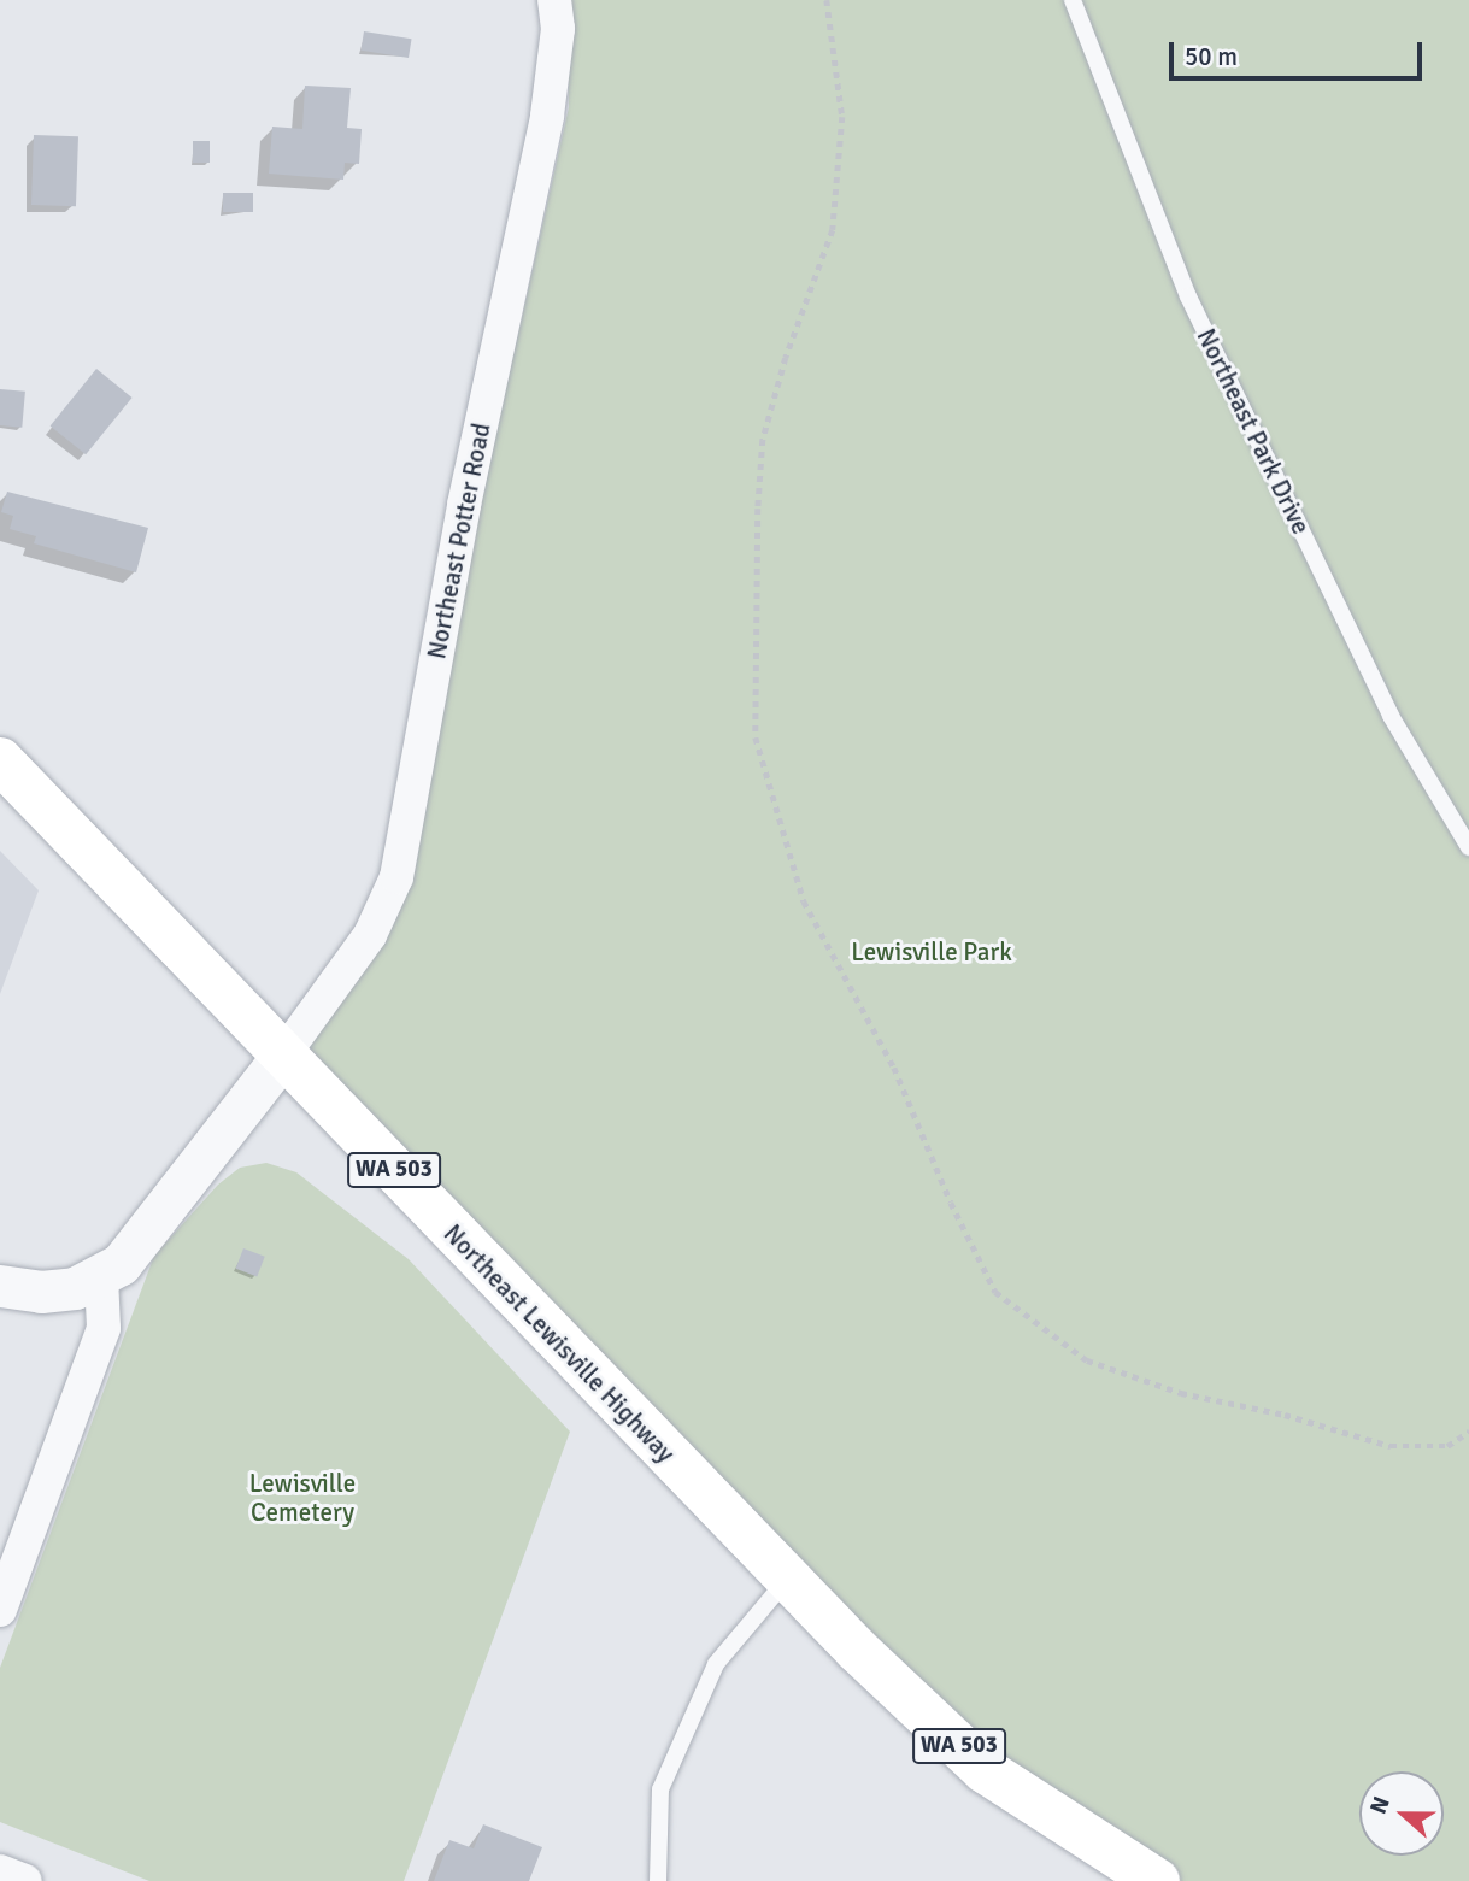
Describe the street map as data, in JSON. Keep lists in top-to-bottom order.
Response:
{
  "streets": {
    "main road": ["WA 503", "Northeast Lewisville Highway"],
    "street": ["Northeast Potter Road"],
    "lane": ["Northeast Park Drive"]
  },
  "crossings": [
    ["Northeast Potter Road", "Northeast Lewisville Highway"]
  ],
  "parks": ["Lewisville Park", "Lewisville Cemetery"],
  "scale_bar": "50 m",
  "north": "left"
}
